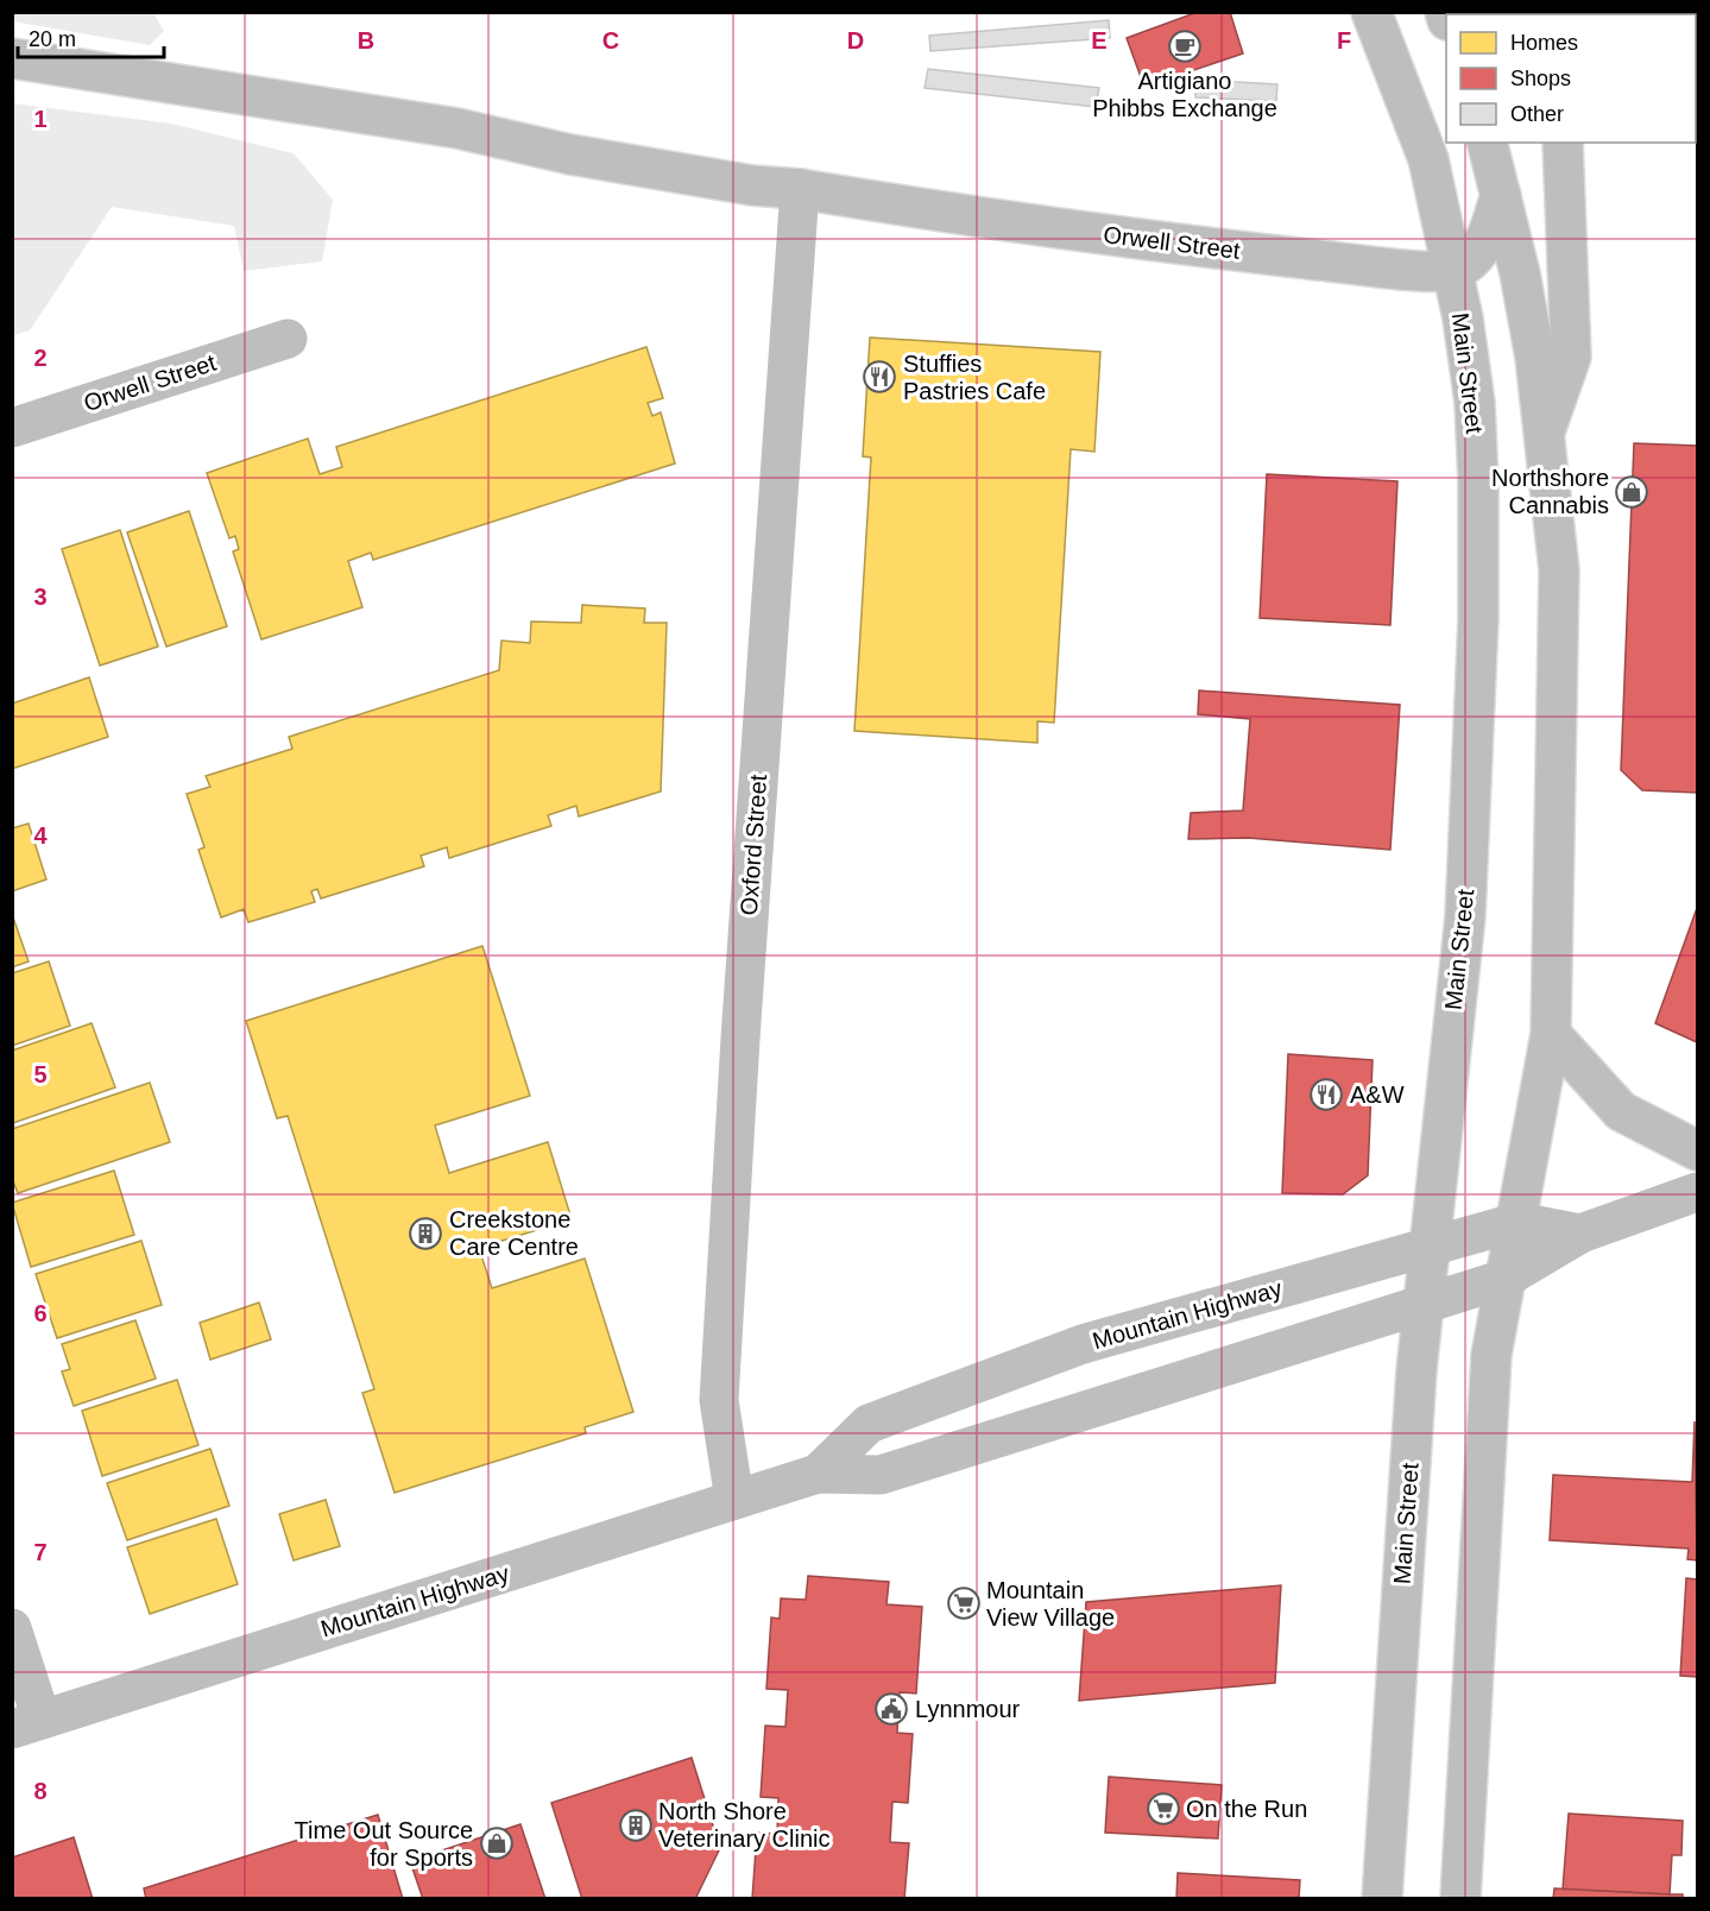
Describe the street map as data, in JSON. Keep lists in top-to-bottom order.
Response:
{
  "streets": {
    "main road": [
      "Orwell Street",
      "Main Street",
      "Oxford Street",
      "Mountain Highway"
    ]
  },
  "crossings": [
    ["Orwell Street", "Main Street"],
    ["Orwell Street", "Oxford Street"],
    ["Main Street", "Mountain Highway"],
    ["Oxford Street", "Mountain Highway"]
  ],
  "places": {
    "cafe": ["Artigiano Phibbs Exchange"],
    "restaurant": ["Stuffies Pastries Cafe", "A&W"],
    "shop": ["Northshore Cannabis", "Time Out Source for Sports"],
    "building": ["Creekstone Care Centre", "North Shore Veterinary Clinic"],
    "supermarket": ["Mountain View Village", "On the Run"],
    "public building": ["Lynnmour"]
  },
  "legend": ["Homes", "Shops", "Other"],
  "scale_bar": "20 m",
  "grid": {
    "columns": [
      "B",
      "C",
      "D",
      "E",
      "F"
    ],
    "rows": [
      "1",
      "2",
      "3",
      "4",
      "5",
      "6",
      "7",
      "8"
    ]
  }
}
